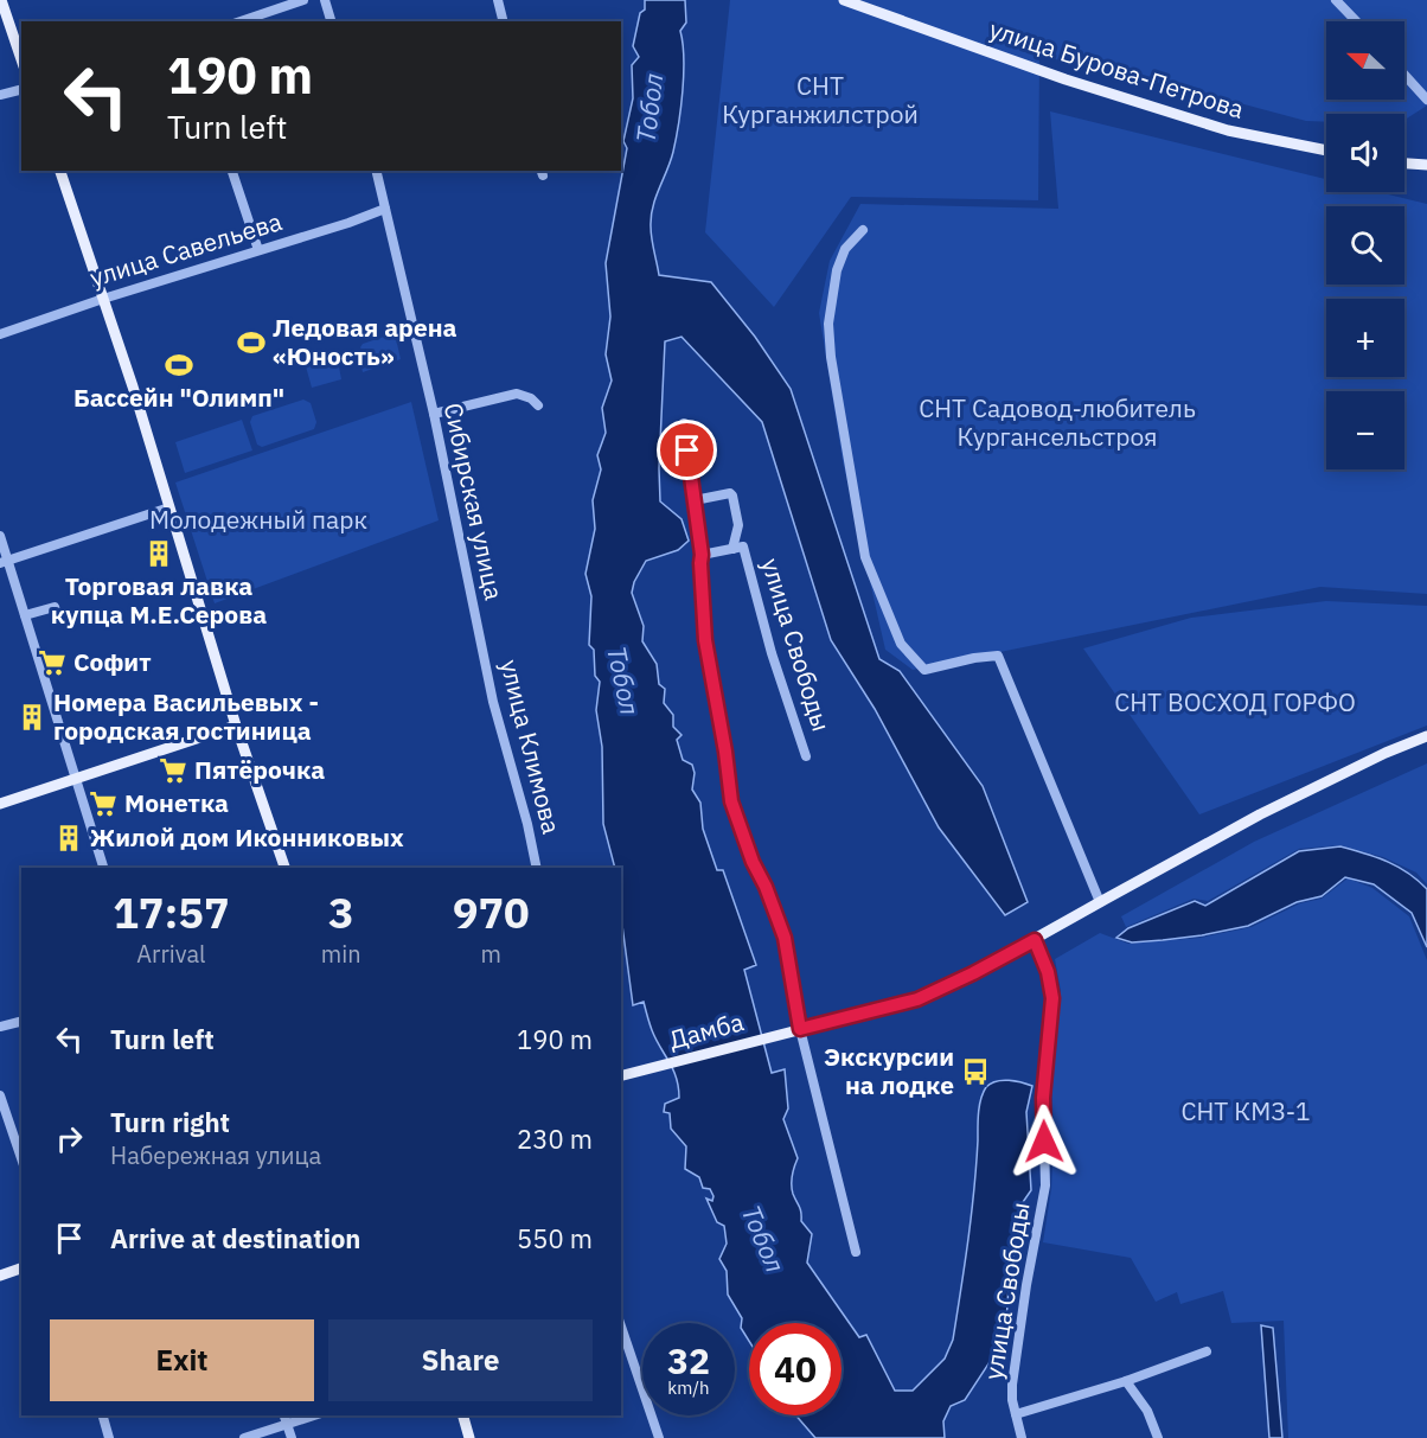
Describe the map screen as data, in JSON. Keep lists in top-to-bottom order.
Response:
{
  "streets": {
    "main road": ["улица Бурова-Петрова", "Дамба"],
    "street": [
      "улица Савельева",
      "Сибирская улица",
      "улица Свободы",
      "улица Климова"
    ]
  },
  "crossings": [
    ["улица Савельева", "Сибирская улица"],
    ["Сибирская улица", "улица Климова"],
    ["улица Свободы", "Дамба"]
  ],
  "water": ["Тобол"],
  "parks": [
    "СНТ Курганжилстрой",
    "СНТ Садовод-любитель Кургансельстроя",
    "Молодежный парк",
    "СНТ ВОСХОД ГОРФО",
    "СНТ КМЗ-1"
  ],
  "places": {
    "sports": ["Ледовая арена «Юность»", "Бассейн \"Олимп\""],
    "building": ["Торговая лавка купца М.Е.Серова", "Номера Васильевых - городская гостиница", "Жилой дом Иконниковых"],
    "supermarket": ["Софит", "Пятёрочка", "Монетка"],
    "bus stop": ["Экскурсии на лодке"]
  },
  "north": "left",
  "page": {
    "map_buttons": ["+", "−"],
    "turn": ["190 m", "Turn left"],
    "eta": [
      "17:57",
      "Arrival",
      "3",
      "min",
      "970",
      "m"
    ],
    "list": [
      {
        "name": "Turn left",
        "value": "190 m"
      },
      {
        "name": "Turn right",
        "note": "Набережная улица",
        "value": "230 m"
      },
      {
        "name": "Arrive at destination",
        "value": "550 m"
      }
    ],
    "buttons": ["Exit", "Share"],
    "speed": "32 km/h",
    "limit": "40"
  }
}
